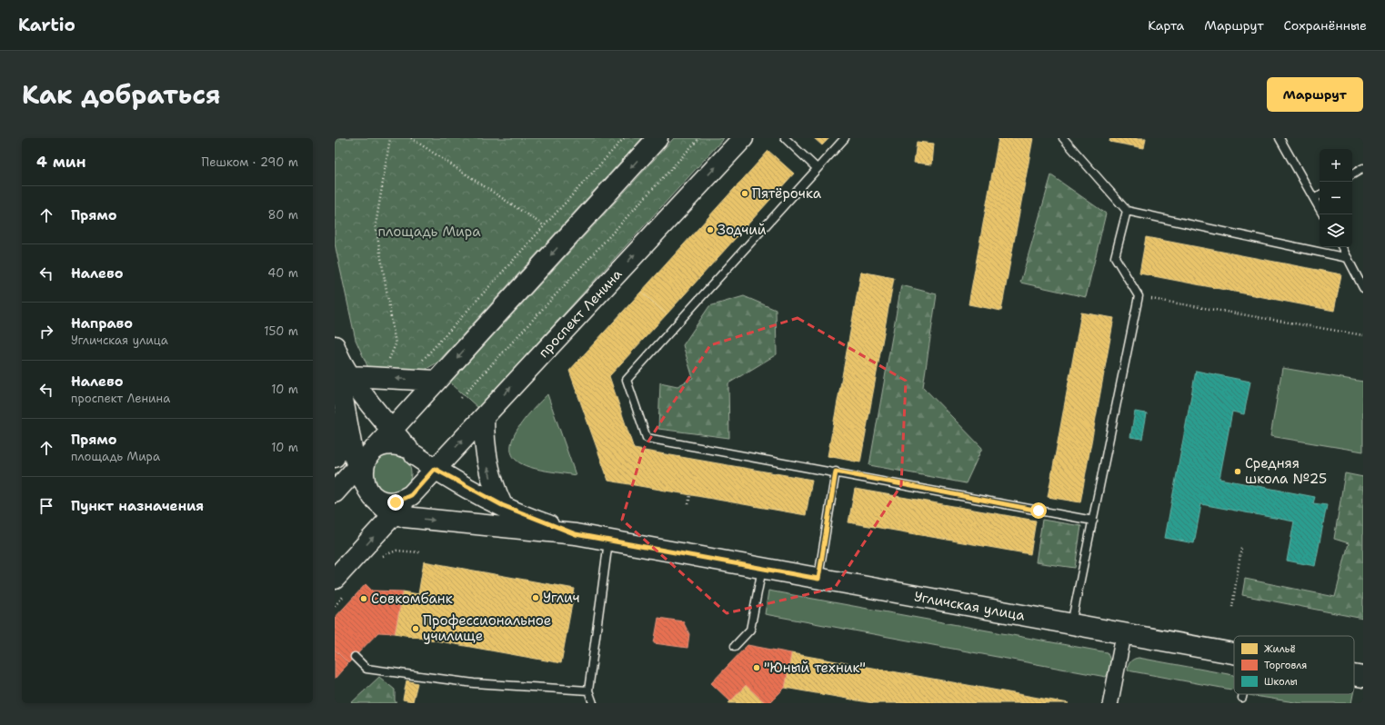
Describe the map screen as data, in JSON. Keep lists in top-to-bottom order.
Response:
{
  "streets": {
    "main road": ["проспект Ленина", "Угличская улица"]
  },
  "crossings": [
    ["проспект Ленина", "Угличская улица"]
  ],
  "parks": ["площадь Мира"],
  "places": [
    "Пятёрочка",
    "Зодчий",
    "Средняя школа №25",
    "Углич",
    "Совкомбанк",
    "Профессиональное училище",
    "\"Юный техник\""
  ],
  "legend": ["Жильё", "Торговля", "Школы"],
  "page": {
    "header": "Kartio",
    "nav": ["Карта", "Маршрут", "Сохранённые"],
    "title": "Как добраться",
    "buttons": "Маршрут",
    "heading": ["4 мин", "Пешком · 290 m"],
    "map_buttons": ["+", "−"],
    "list": [
      ["Прямо", "80 m"],
      ["Налево", "40 m"],
      ["Направо", "Угличская улица", "150 m"],
      ["Налево", "проспект Ленина", "10 m"],
      ["Прямо", "площадь Мира", "10 m"],
      "Пункт назначения"
    ]
  }
}
